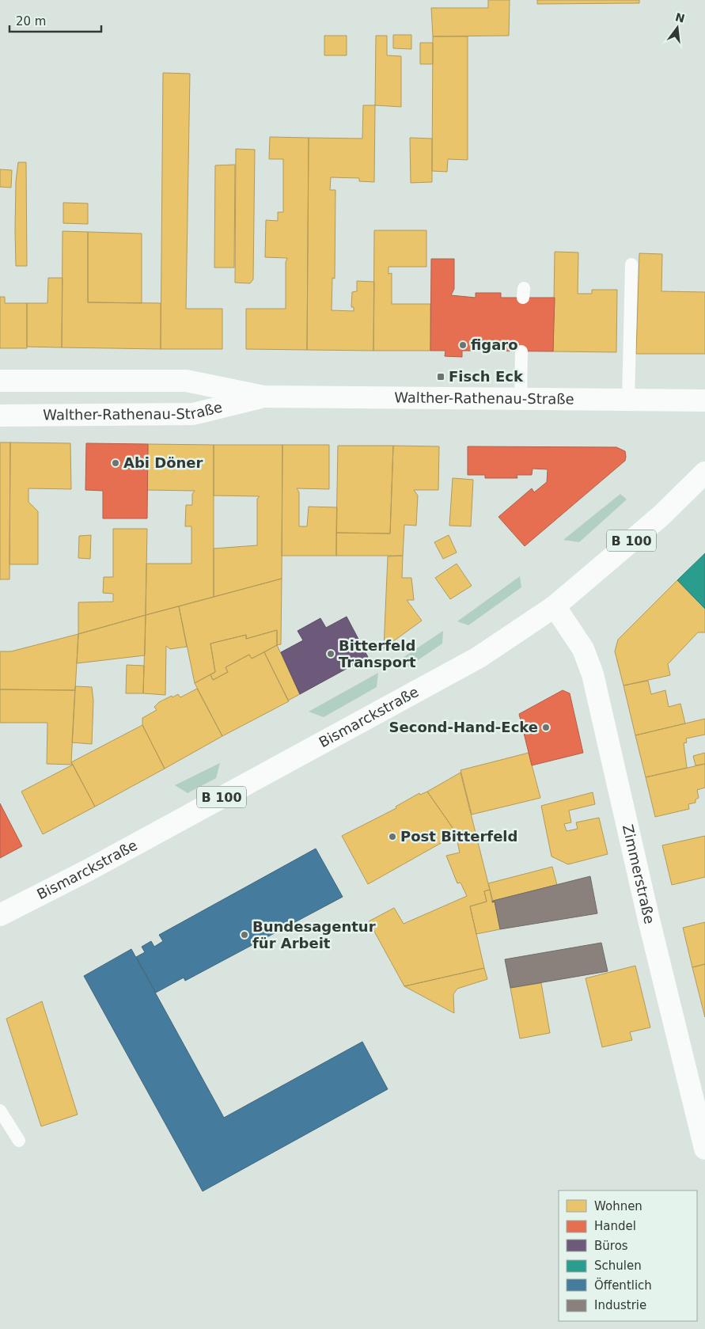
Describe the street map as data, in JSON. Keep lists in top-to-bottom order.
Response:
{
  "streets": {
    "street": [
      "Walther-Rathenau-Straße",
      "B 100",
      "Bismarckstraße",
      "Zimmerstraße"
    ]
  },
  "crossings": [
    ["Bismarckstraße", "Zimmerstraße"]
  ],
  "places": {
    "other": [
      "figaro",
      "Abi Döner",
      "Bitterfeld Transport",
      "Second-Hand-Ecke",
      "Post Bitterfeld",
      "Bundesagentur für Arbeit"
    ],
    "transit": ["Fisch Eck"]
  },
  "legend": [
    "Wohnen",
    "Handel",
    "Büros",
    "Schulen",
    "Öffentlich",
    "Industrie"
  ],
  "scale_bar": "20 m",
  "north": "top"
}
